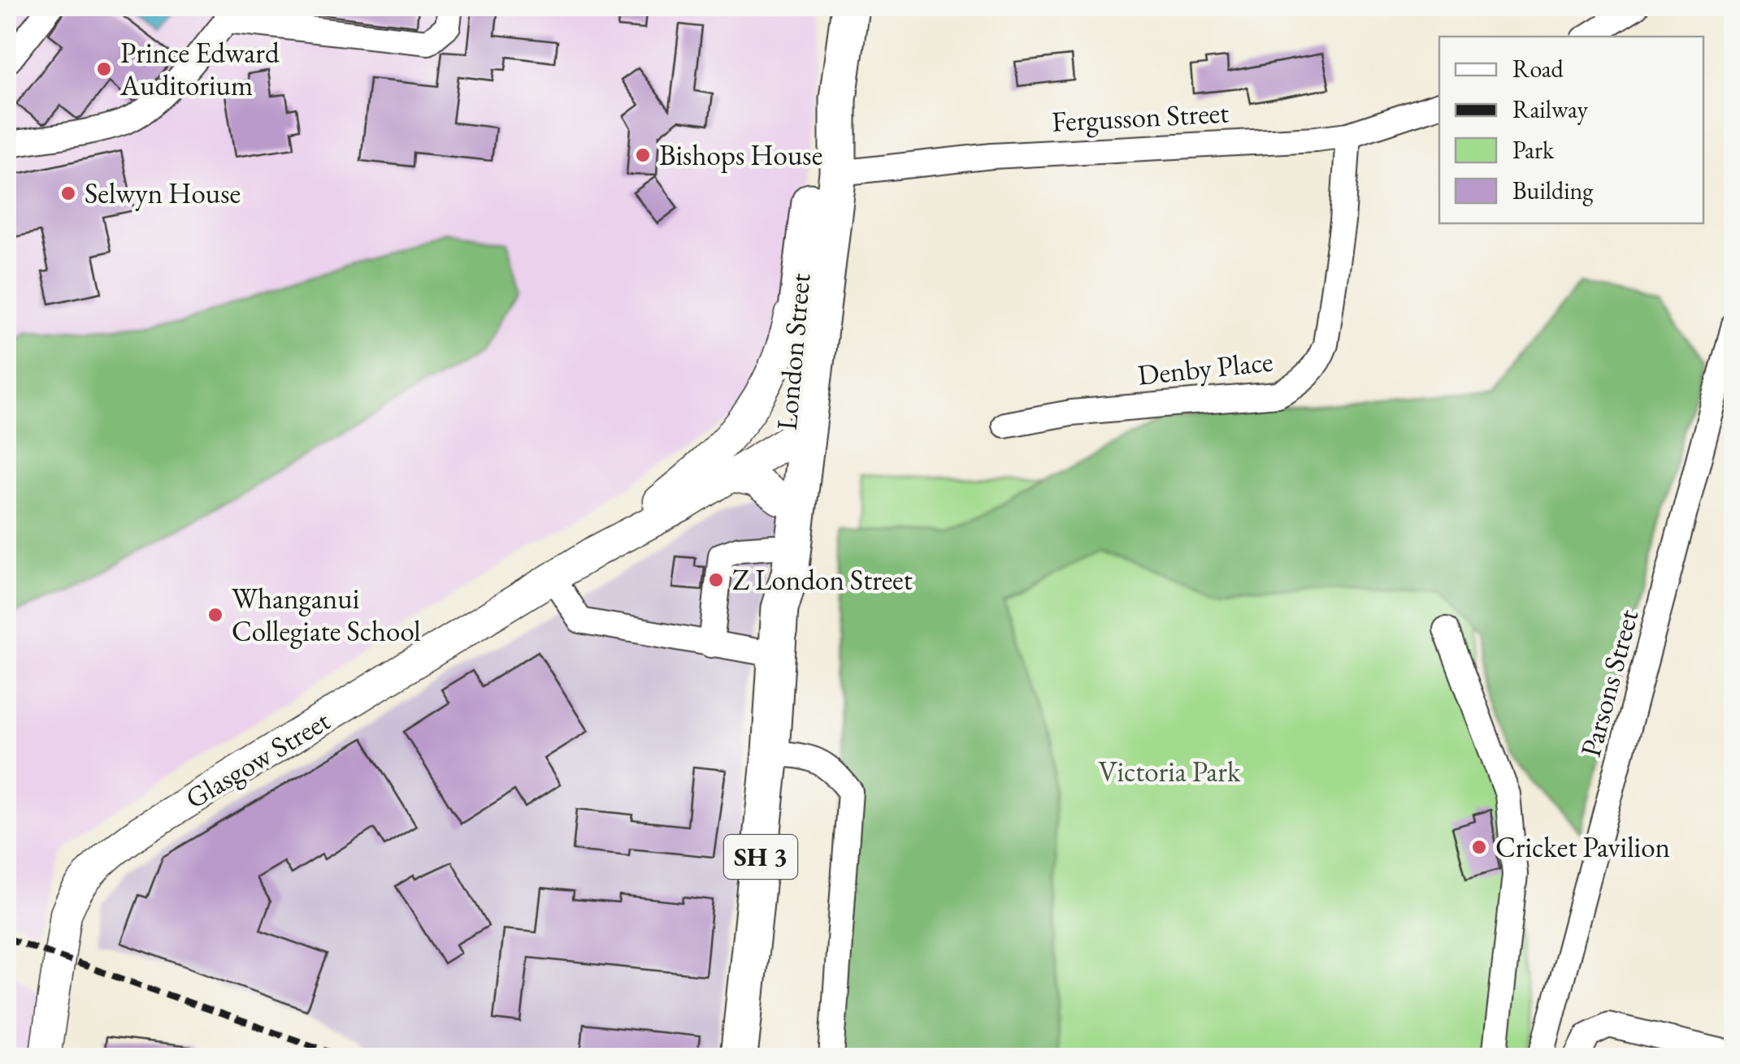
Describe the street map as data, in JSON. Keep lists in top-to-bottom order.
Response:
{
  "streets": {
    "highway": ["London Street", "SH 3"],
    "main road": ["Glasgow Street"],
    "street": ["Fergusson Street", "Denby Place", "Parsons Street"]
  },
  "crossings": [
    ["Fergusson Street", "London Street"],
    ["Fergusson Street", "Denby Place"],
    ["London Street", "Glasgow Street"]
  ],
  "parks": ["Victoria Park"],
  "places": [
    "Prince Edward Auditorium",
    "Bishops House",
    "Selwyn House",
    "Z London Street",
    "Whanganui Collegiate School",
    "Cricket Pavilion"
  ],
  "legend": [
    "Road",
    "Railway",
    "Park",
    "Building"
  ]
}
